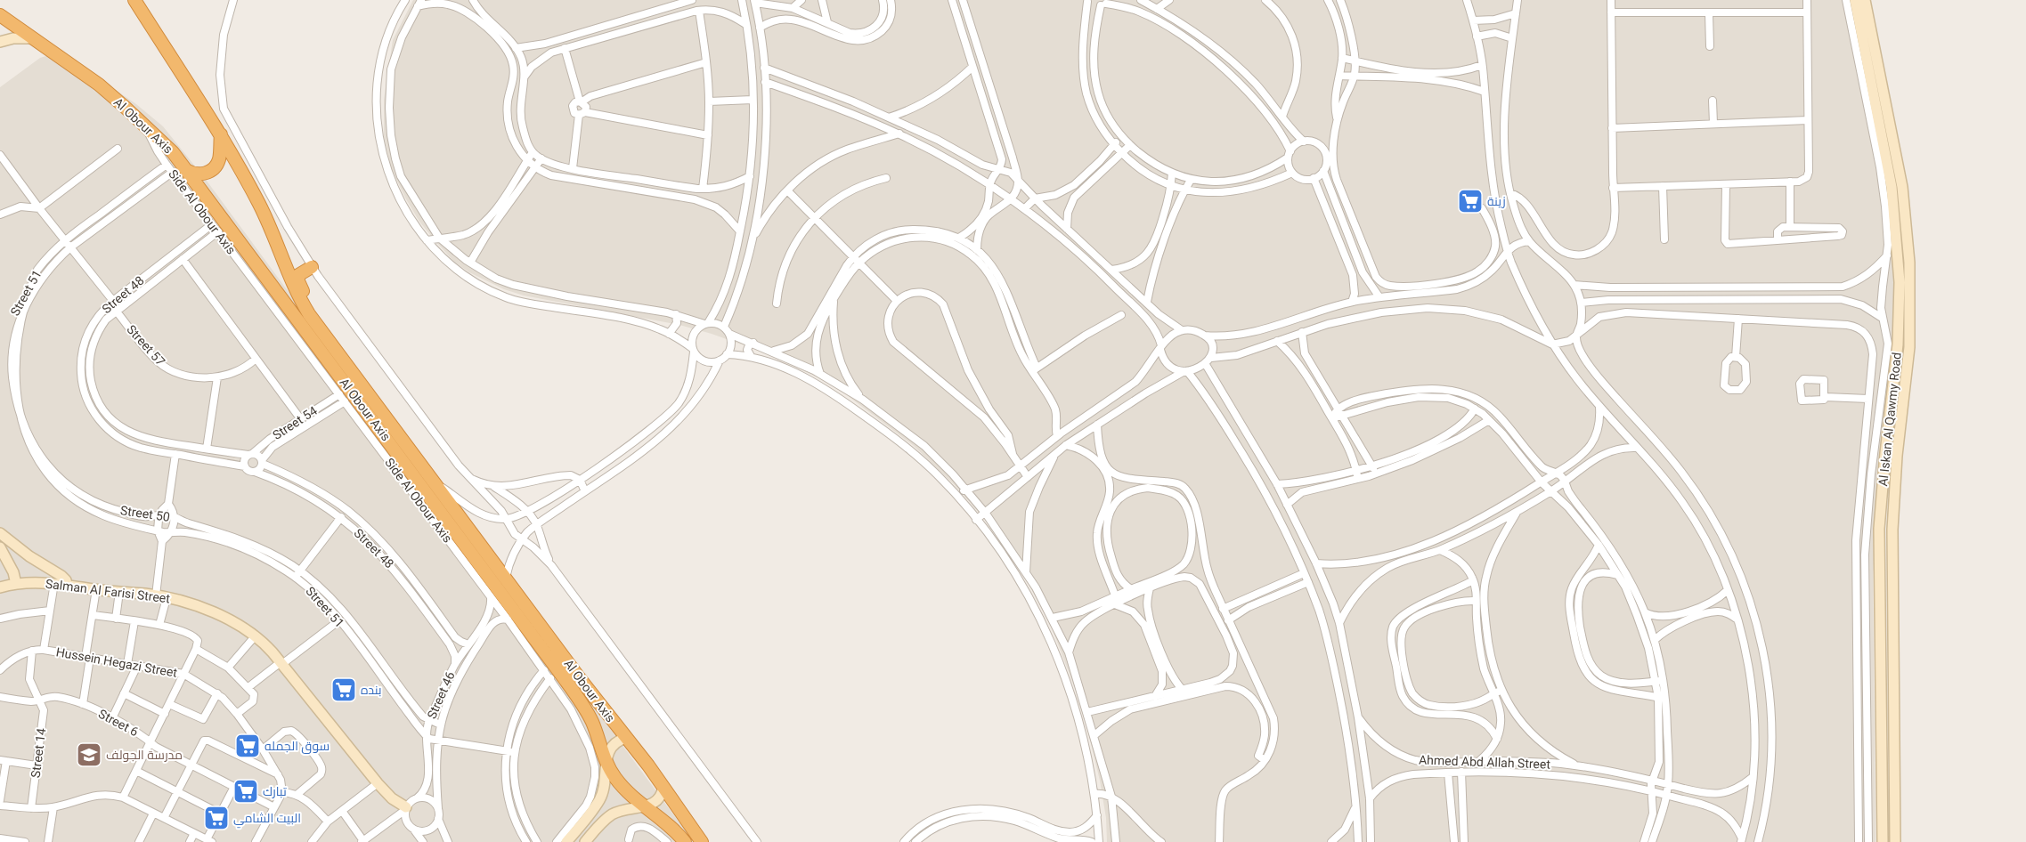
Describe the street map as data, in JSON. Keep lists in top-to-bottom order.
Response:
{
  "streets": {
    "highway": ["Al Obour Axis"],
    "main road": ["Al Iskan Al Qawmy Road", "Salman Al Farisi Street"],
    "street": [
      "Side Al Obour Axis",
      "Street 51",
      "Street 48",
      "Street 57",
      "Street 54",
      "Street 50",
      "Hussein Hegazi Street",
      "Street 46",
      "Street 6",
      "Street 14",
      "Ahmed Abd Allah Street"
    ]
  },
  "crossings": [
    ["Al Obour Axis", "Side Al Obour Axis"],
    ["Side Al Obour Axis", "Street 51"],
    ["Side Al Obour Axis", "Street 48"],
    ["Side Al Obour Axis", "Street 54"],
    ["Side Al Obour Axis", "Street 50"],
    ["Side Al Obour Axis", "Street 46"],
    ["Street 51", "Street 46"],
    ["Street 48", "Street 57"],
    ["Street 48", "Street 54"],
    ["Street 48", "Street 46"],
    ["Street 50", "Street 46"],
    ["Salman Al Farisi Street", "Street 46"],
    ["Street 6", "Street 14"]
  ],
  "places": {
    "supermarket": [
      "زينة",
      "بنده",
      "سوق الجمله",
      "تبارك",
      "البيت الشامي"
    ],
    "school or university": ["مدرسة الجولف"]
  }
}
